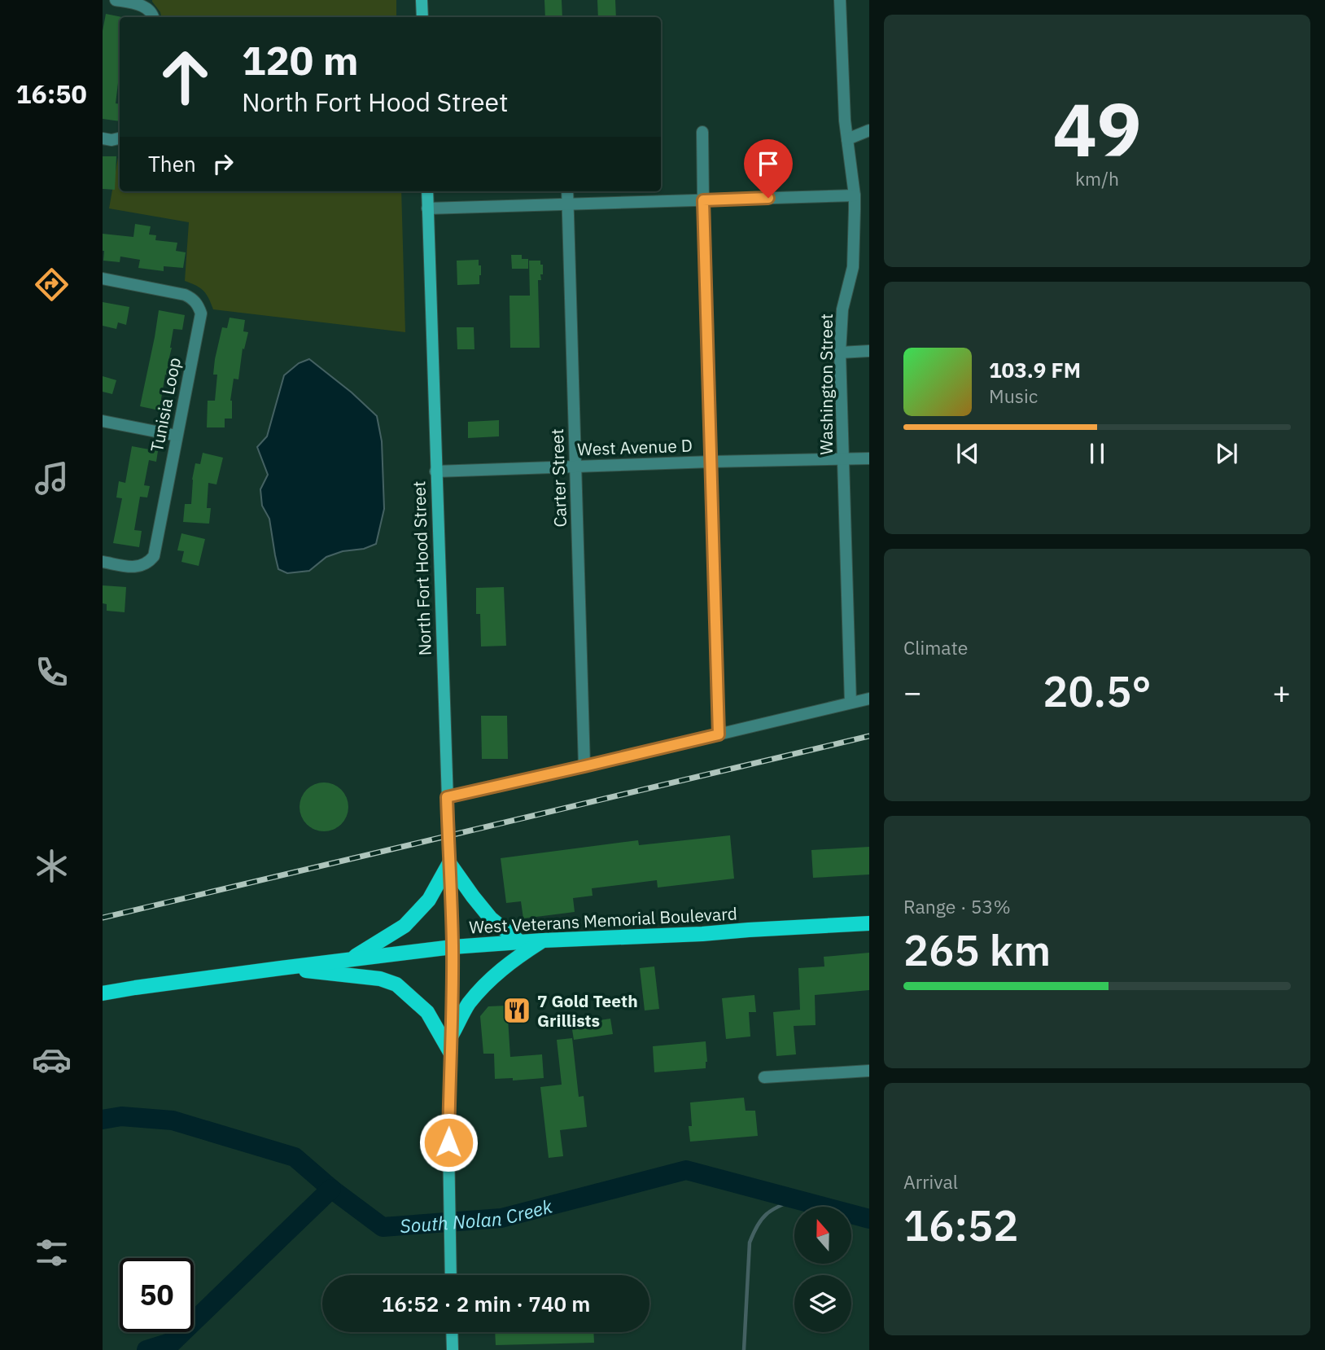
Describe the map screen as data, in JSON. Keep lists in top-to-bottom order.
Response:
{
  "streets": {
    "main road": ["North Fort Hood Street", "West Veterans Memorial Boulevard"],
    "street": [
      "Washington Street",
      "Tunisia Loop",
      "West Avenue D",
      "Carter Street"
    ]
  },
  "crossings": [
    ["Washington Street", "West Avenue D"],
    ["West Avenue D", "Carter Street"],
    ["West Avenue D", "North Fort Hood Street"],
    ["North Fort Hood Street", "West Veterans Memorial Boulevard"]
  ],
  "water": ["South Nolan Creek"],
  "places": {
    "restaurant": ["7 Gold Teeth Grillists"]
  },
  "north": "top",
  "page": {
    "tabs": "16:50",
    "tile": [
      ["49", "km/h"],
      "Climate",
      ["Range · 53%", "265 km"],
      ["Arrival", "16:52"]
    ],
    "turn": ["120 m", "North Fort Hood Street"],
    "then": "Then",
    "song": ["103.9 FM", "Music"],
    "heat": ["−", "20.5°", "+"],
    "limit": "50",
    "trip": "16:52 · 2 min · 740 m"
  }
}
